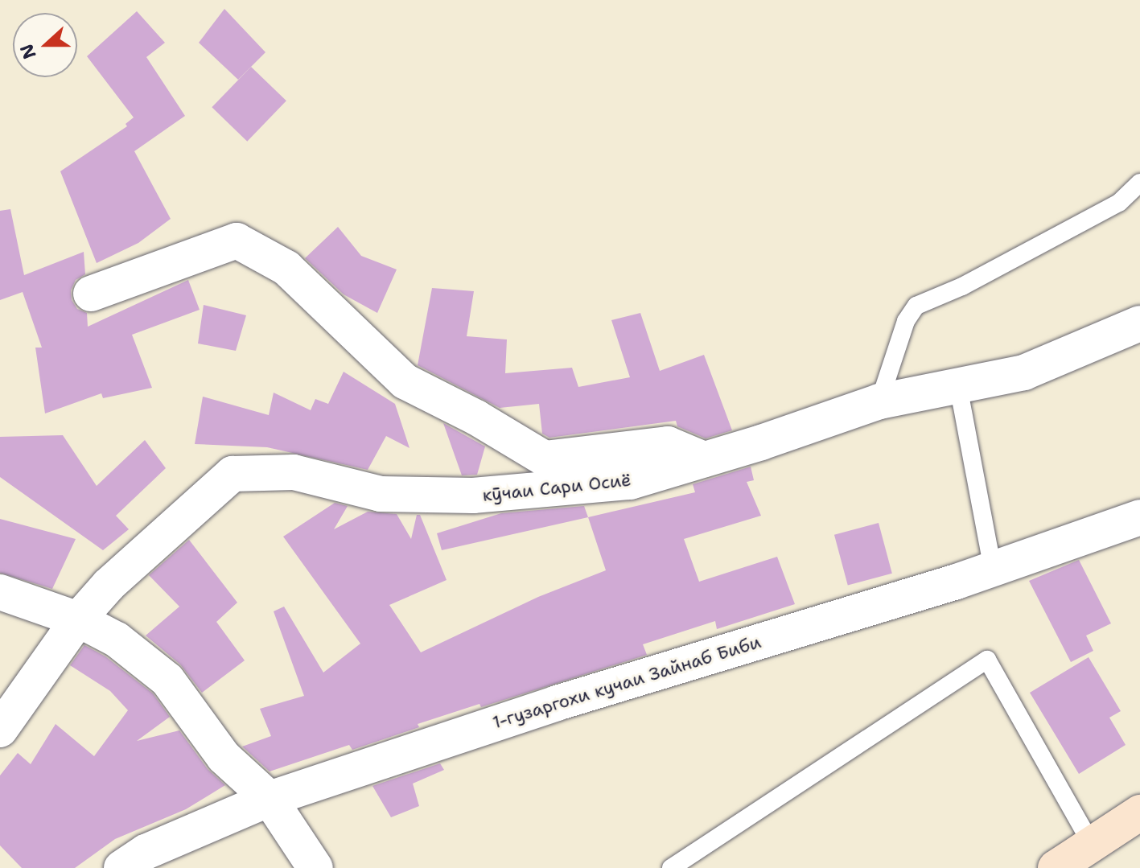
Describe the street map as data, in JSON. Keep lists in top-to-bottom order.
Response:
{
  "streets": {
    "street": ["кӯчаи Сари Осиё", "1-гузаргохи кучаи Зайнаб Биби"]
  },
  "north": "left"
}
